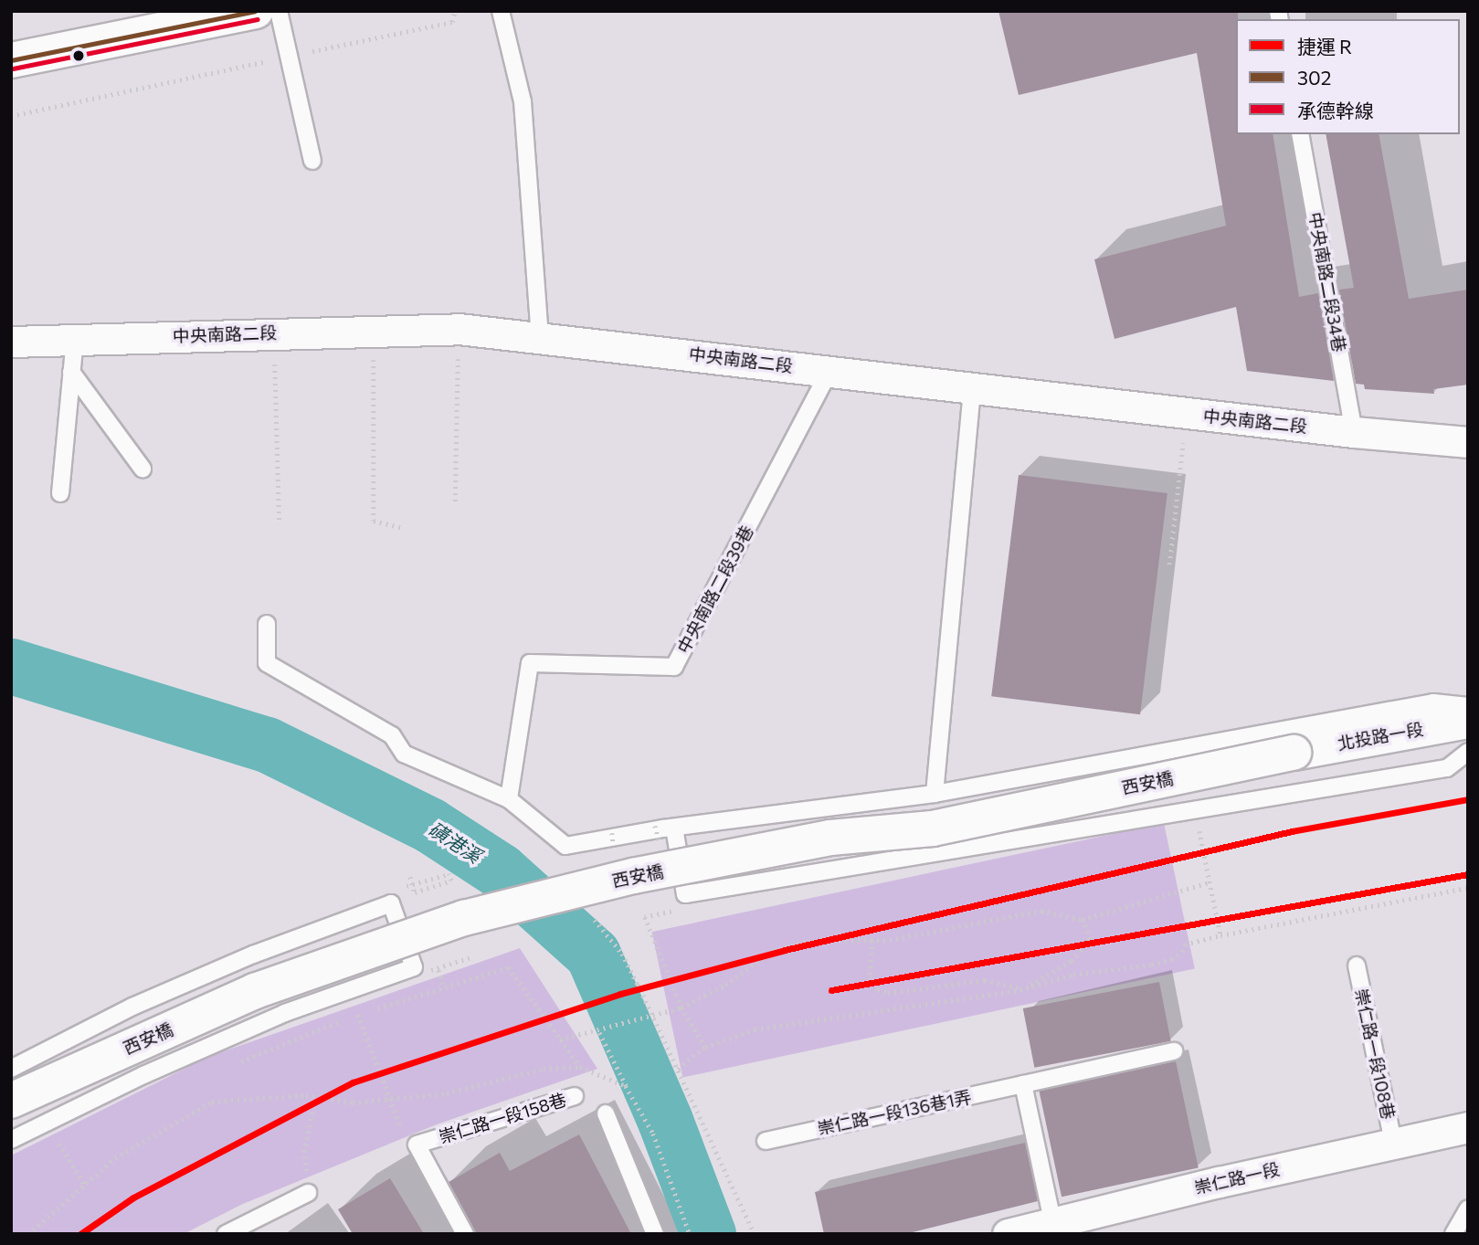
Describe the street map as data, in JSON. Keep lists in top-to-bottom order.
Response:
{
  "streets": {
    "street": [
      "中央南路二段",
      "北投路一段",
      "西安橋",
      "崇仁路一段"
    ],
    "lane": [
      "中央南路二段34巷",
      "中央南路二段39巷",
      "崇仁路一段108巷",
      "崇仁路一段136巷1弄",
      "崇仁路一段158巷"
    ]
  },
  "crossings": [
    ["中央南路二段34巷", "中央南路二段"],
    ["中央南路二段", "中央南路二段39巷"],
    ["北投路一段", "西安橋"],
    ["崇仁路一段108巷", "崇仁路一段"]
  ],
  "water": ["磺港溪"],
  "lines": ["transit line 302", "transit line 承德幹線", "metro line R"],
  "legend": ["捷運 R", "302", "承德幹線"]
}
